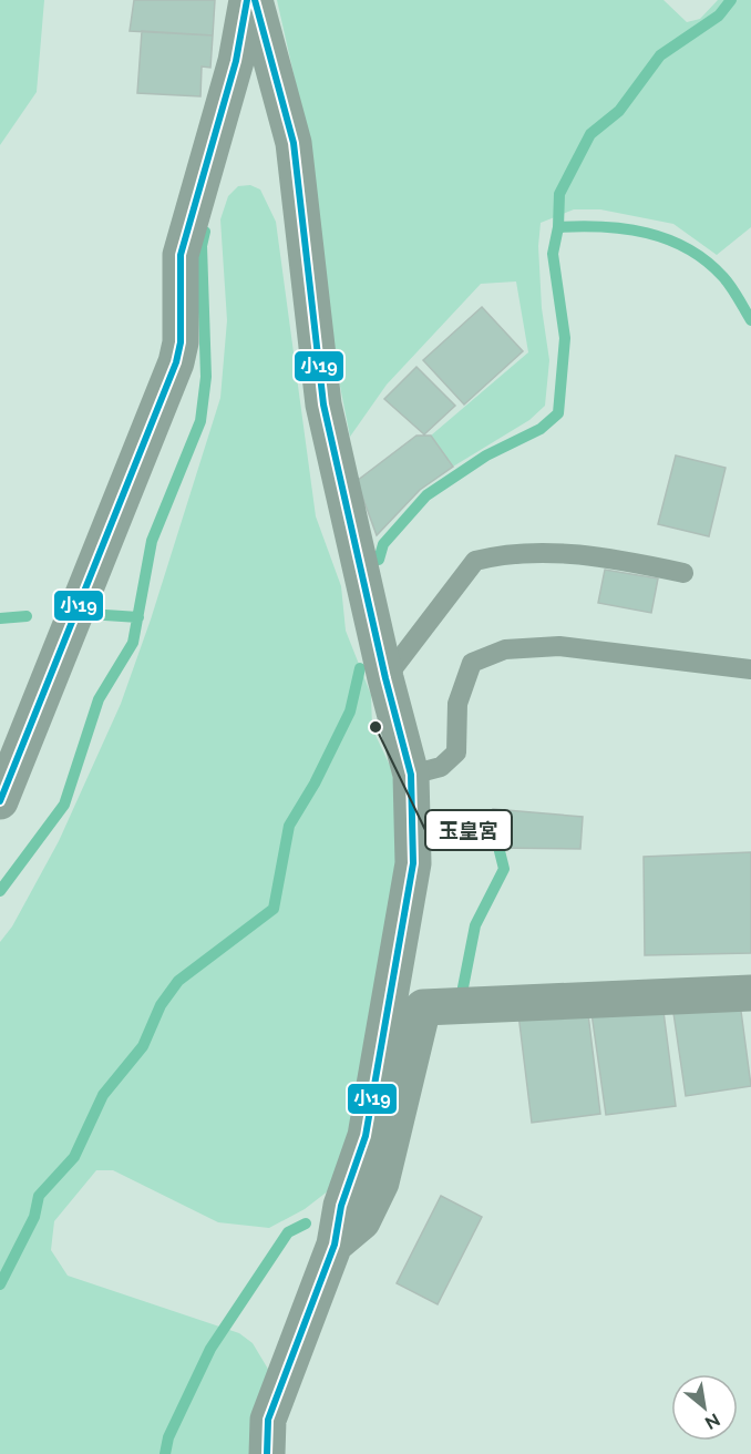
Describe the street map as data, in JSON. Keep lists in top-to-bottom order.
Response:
{
  "places": ["玉皇宮"],
  "lines": ["transit line 小19"],
  "north": "bottom right"
}
